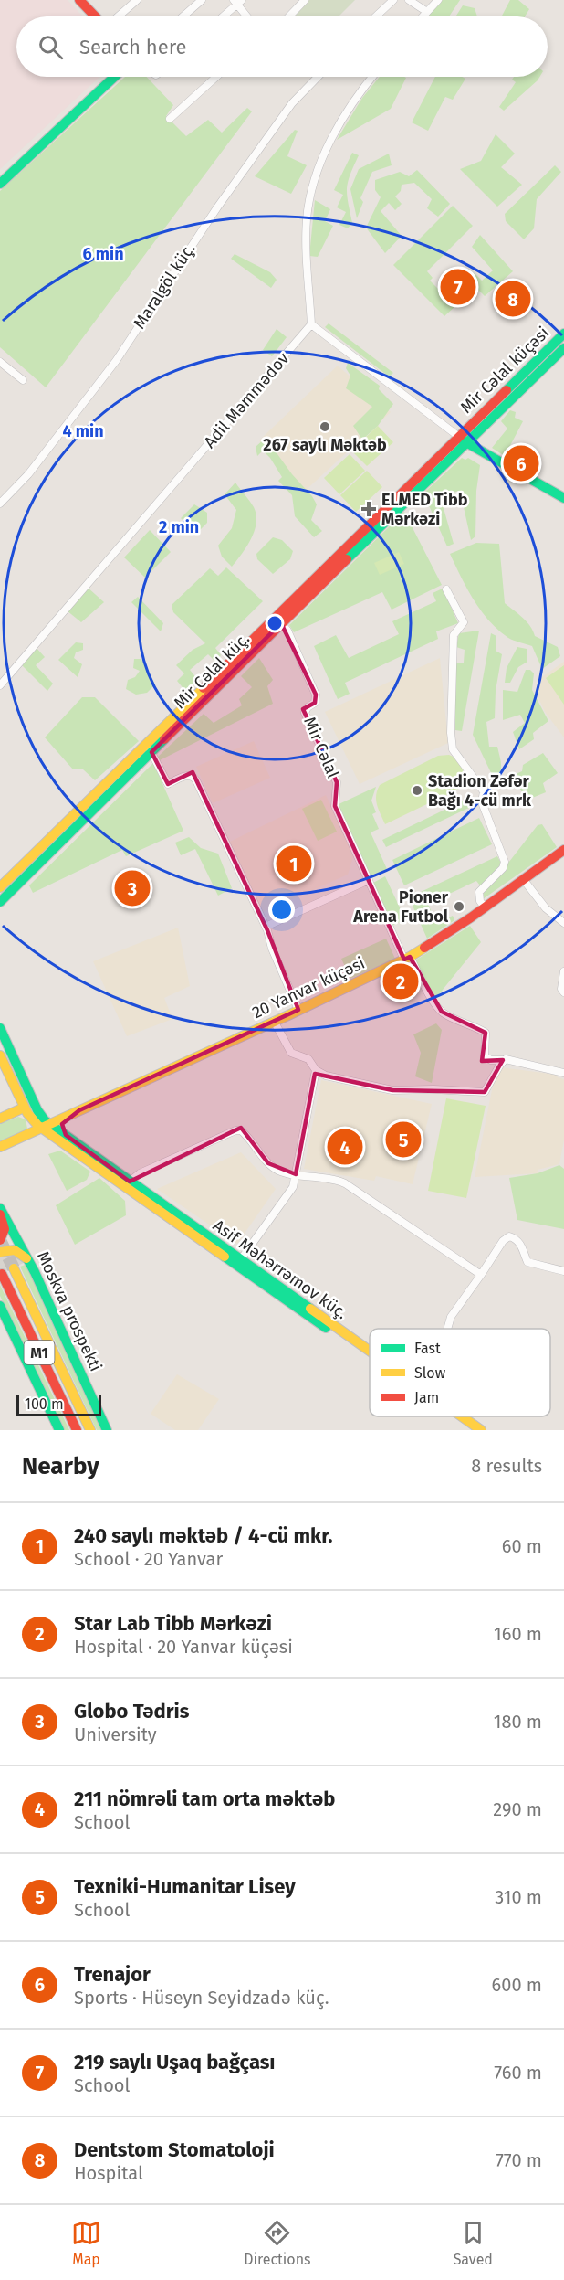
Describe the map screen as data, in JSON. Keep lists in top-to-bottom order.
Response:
{
  "streets": {
    "main road": [
      "Mir Cəlal küçəsi",
      "Mir Cəlal küç.",
      "20 Yanvar küçəsi",
      "Asif Məhərrəmov küç.",
      "Moskva prospekti",
      "M1"
    ],
    "street": ["Maralgöl küç.", "Adil Məmmədov", "Mir Cəlal"]
  },
  "crossings": [
    ["Mir Cəlal küçəsi", "Mir Cəlal küç."],
    ["Mir Cəlal küç.", "Mir Cəlal"]
  ],
  "places": {
    "other": ["267 saylı Məktəb", "Stadion Zəfər Bağı 4-cü mrk", "Pioner Arena Futbol"],
    "health": ["ELMED Tibb Mərkəzi"]
  },
  "legend": ["Fast", "Slow", "Jam"],
  "scale_bar": "100 m",
  "page": {
    "search": "Search here",
    "pins": [
      "7",
      "8",
      "6",
      "1",
      "3",
      "2",
      "5",
      "4"
    ],
    "scale": "100 m",
    "heading": ["Nearby", "8 results"],
    "list": [
      {
        "mark": "1",
        "name": "240 saylı məktəb / 4-cü mkr.",
        "note": "School · 20 Yanvar",
        "value": "60 m"
      },
      {
        "mark": "2",
        "name": "Star Lab Tibb Mәrkәzi",
        "note": "Hospital · 20 Yanvar küçəsi",
        "value": "160 m"
      },
      {
        "mark": "3",
        "name": "Globo Tədris",
        "note": "University",
        "value": "180 m"
      },
      {
        "mark": "4",
        "name": "211 nömrəli tam orta məktəb",
        "note": "School",
        "value": "290 m"
      },
      {
        "mark": "5",
        "name": "Texniki-Humanitar Lisey",
        "note": "School",
        "value": "310 m"
      },
      {
        "mark": "6",
        "name": "Trenajor",
        "note": "Sports · Hüseyn Seyidzadə küç.",
        "value": "600 m"
      },
      {
        "mark": "7",
        "name": "219 saylı Uşaq bağçası",
        "note": "School",
        "value": "760 m"
      },
      {
        "mark": "8",
        "name": "Dentstom Stomatoloji",
        "note": "Hospital",
        "value": "770 m"
      }
    ],
    "nav": ["Map", "Directions", "Saved"]
  },
  "rings": ["6 min", "4 min", "2 min"]
}
